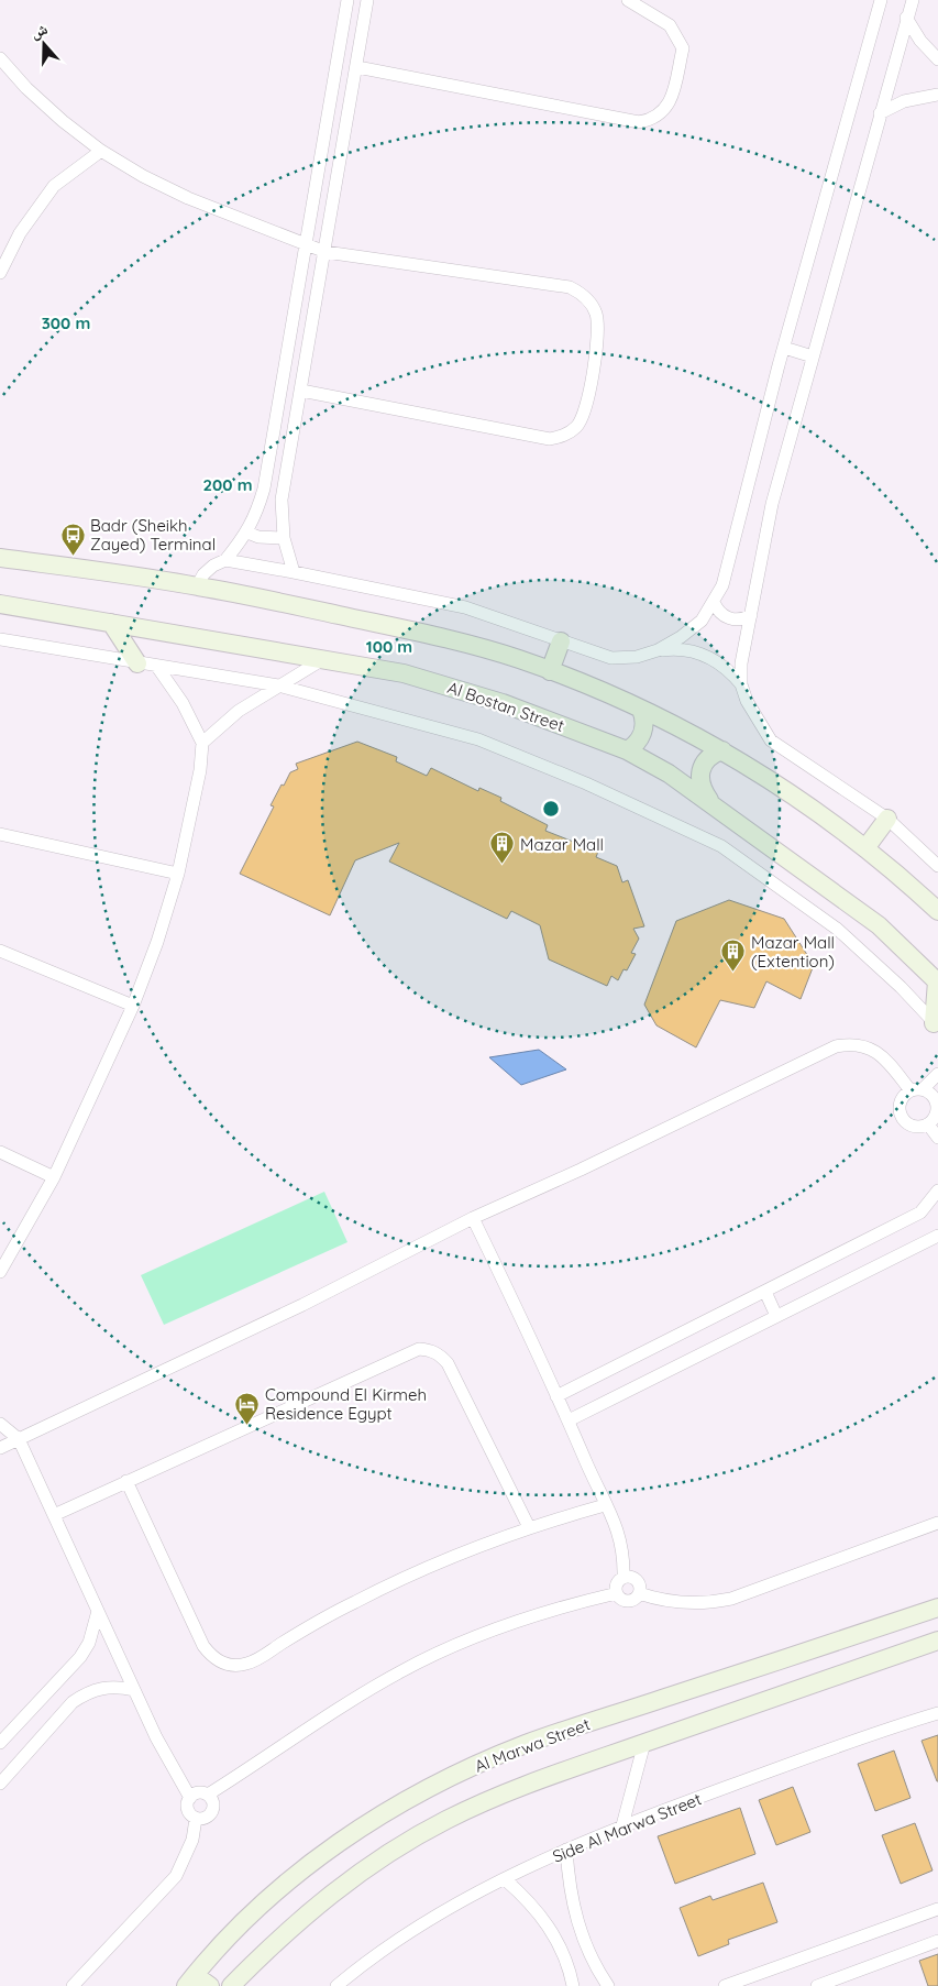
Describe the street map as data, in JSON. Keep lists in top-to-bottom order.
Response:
{
  "streets": {
    "street": ["Al Bostan Street", "Al Marwa Street", "Side Al Marwa Street"]
  },
  "places": {
    "bus stop": ["Badr (Sheikh Zayed) Terminal"],
    "building": ["Mazar Mall", "Mazar Mall (Extention)"],
    "hotel": ["Compound El Kirmeh Residence Egypt"]
  },
  "north": "top",
  "rings": ["300 m", "200 m", "100 m"]
}
